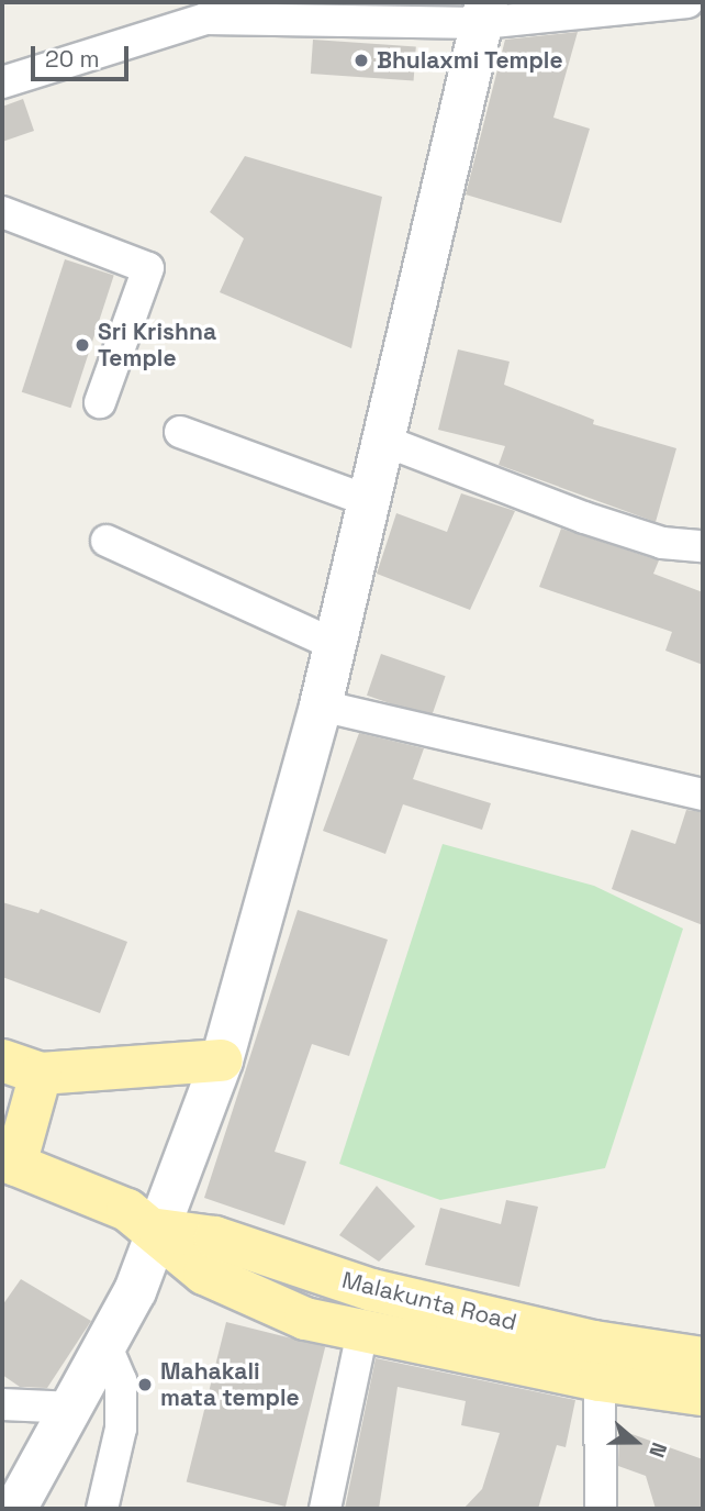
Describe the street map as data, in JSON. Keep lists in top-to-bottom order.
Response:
{
  "streets": {
    "main road": ["Malakunta Road"]
  },
  "places": ["Bhulaxmi Temple", "Sri Krishna Temple", "Mahakali mata temple"],
  "scale_bar": "20 m",
  "north": "right"
}
